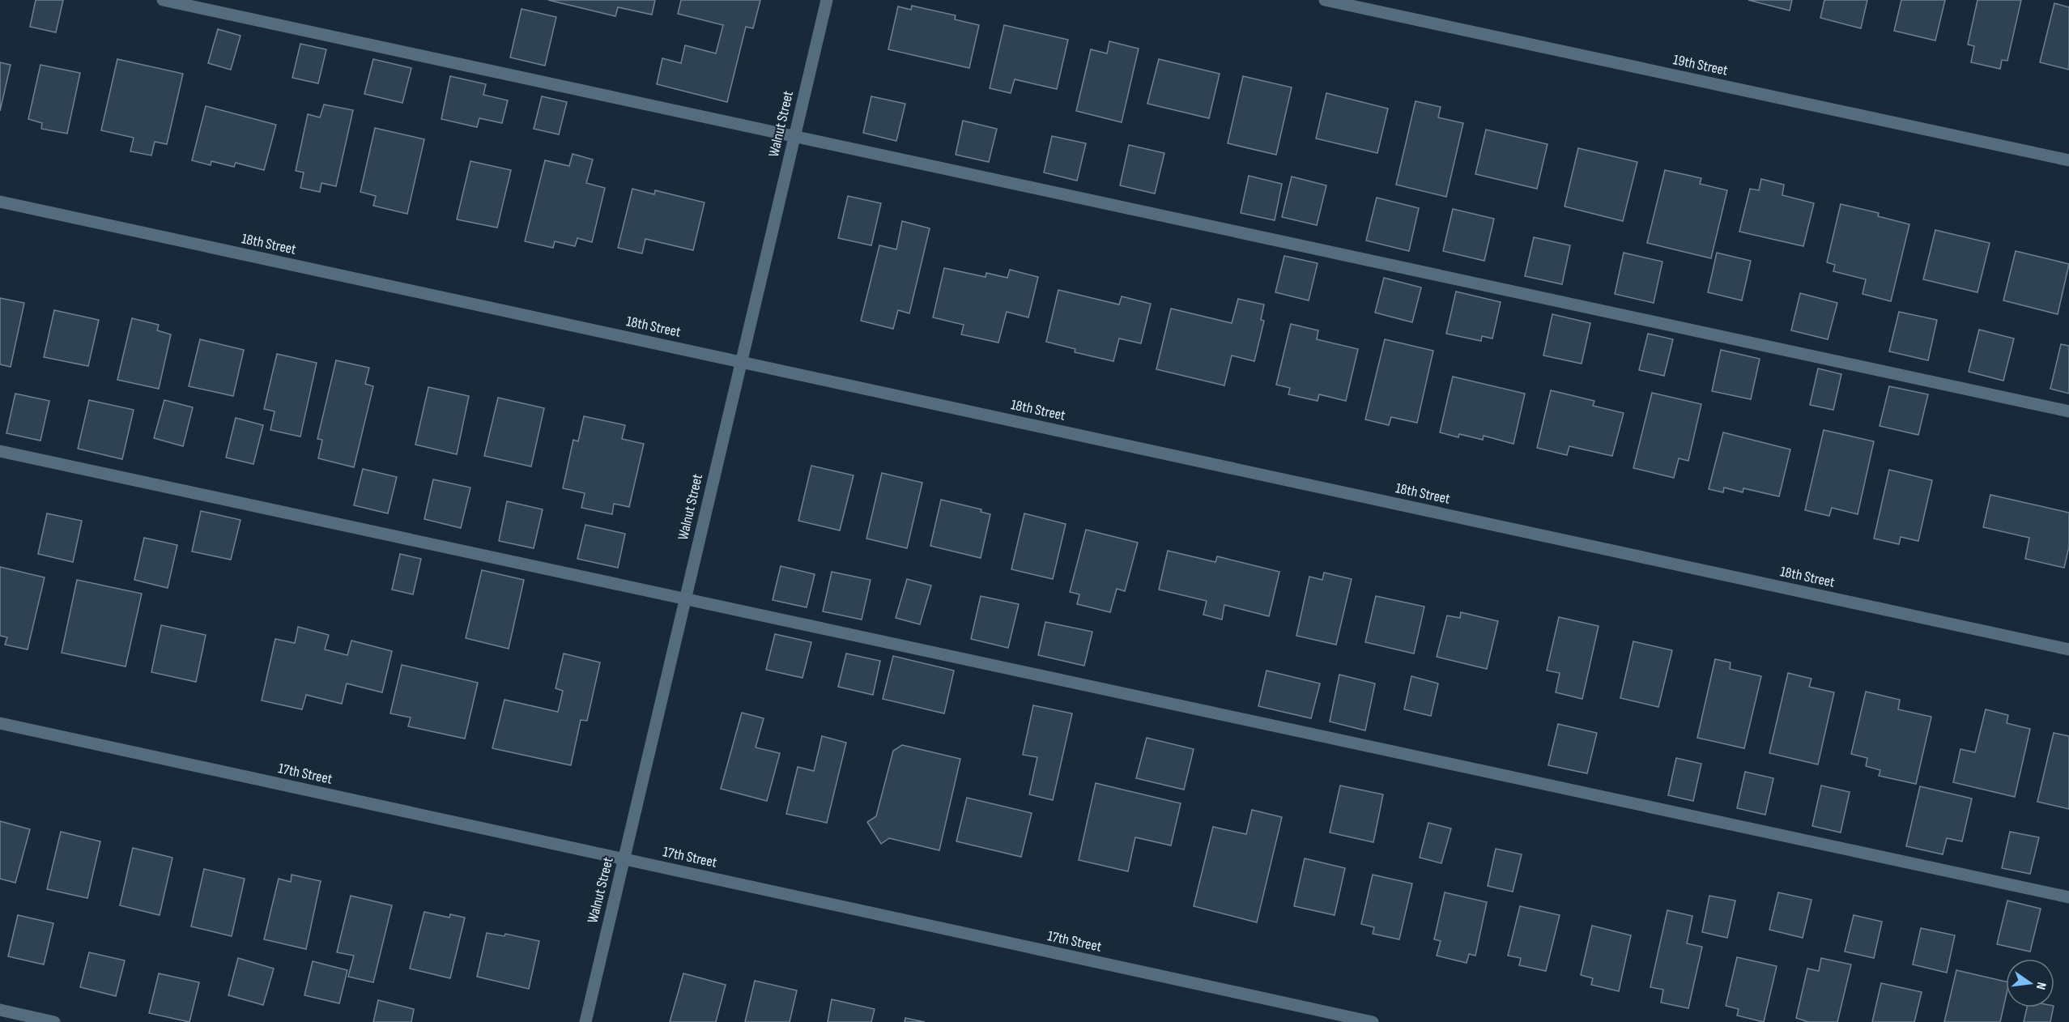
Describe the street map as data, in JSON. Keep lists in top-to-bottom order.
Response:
{
  "streets": {
    "street": [
      "19th Street",
      "Walnut Street",
      "18th Street",
      "17th Street"
    ]
  },
  "crossings": [
    ["Walnut Street", "18th Street"],
    ["Walnut Street", "17th Street"]
  ],
  "north": "right"
}
